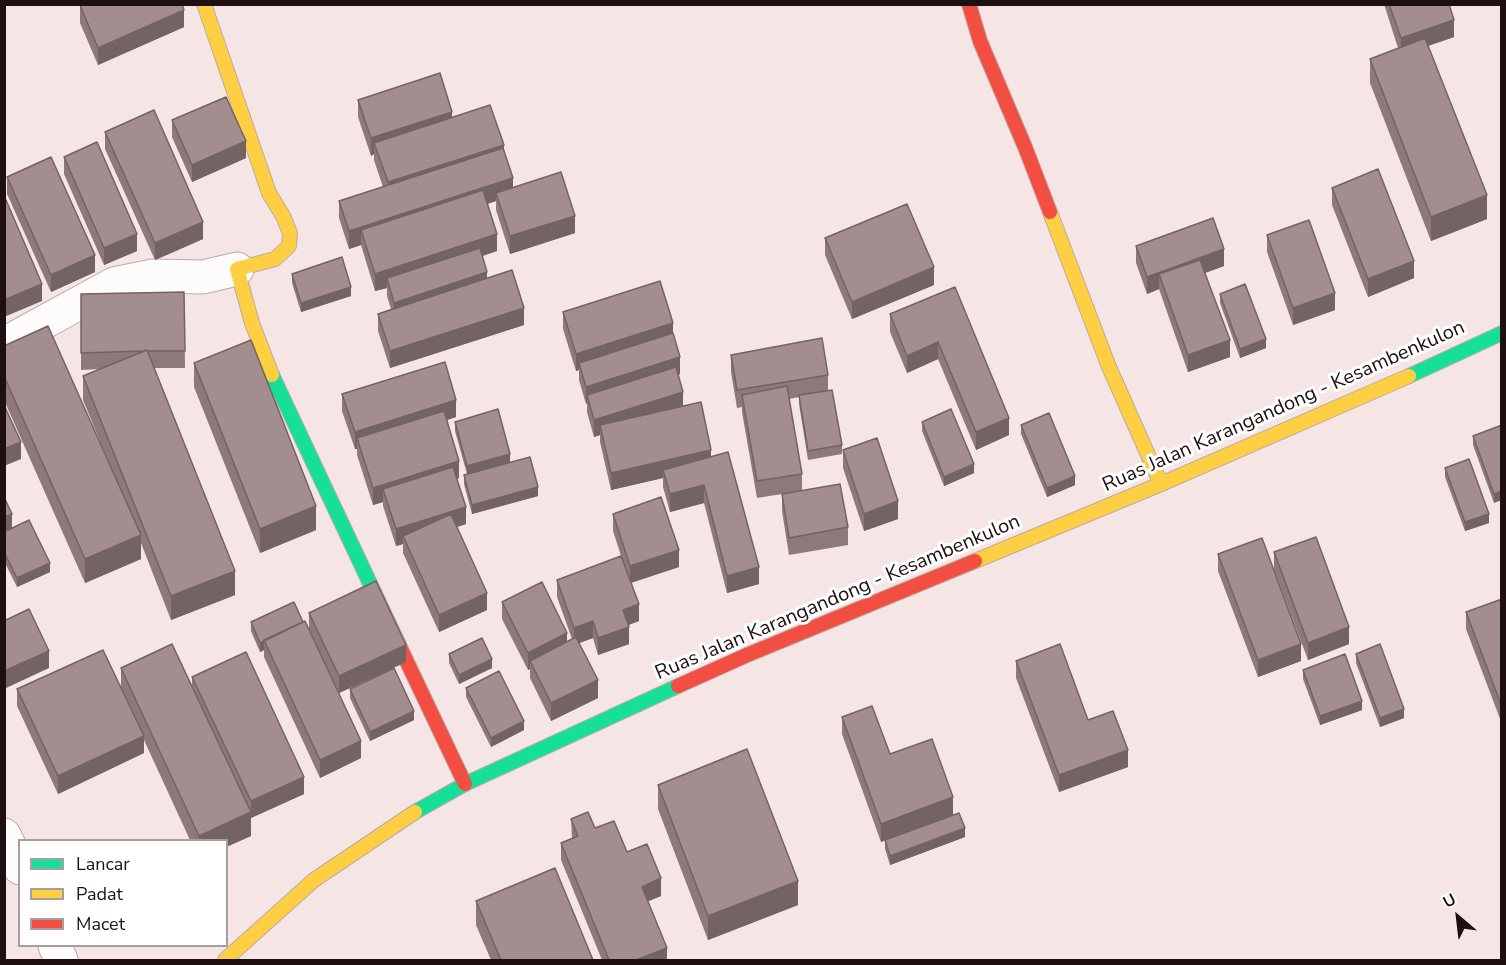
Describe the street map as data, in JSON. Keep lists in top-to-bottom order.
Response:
{
  "streets": {
    "main road": ["Ruas Jalan Karangandong - Kesambenkulon"]
  },
  "legend": ["Lancar", "Padat", "Macet"],
  "north": "top left"
}
